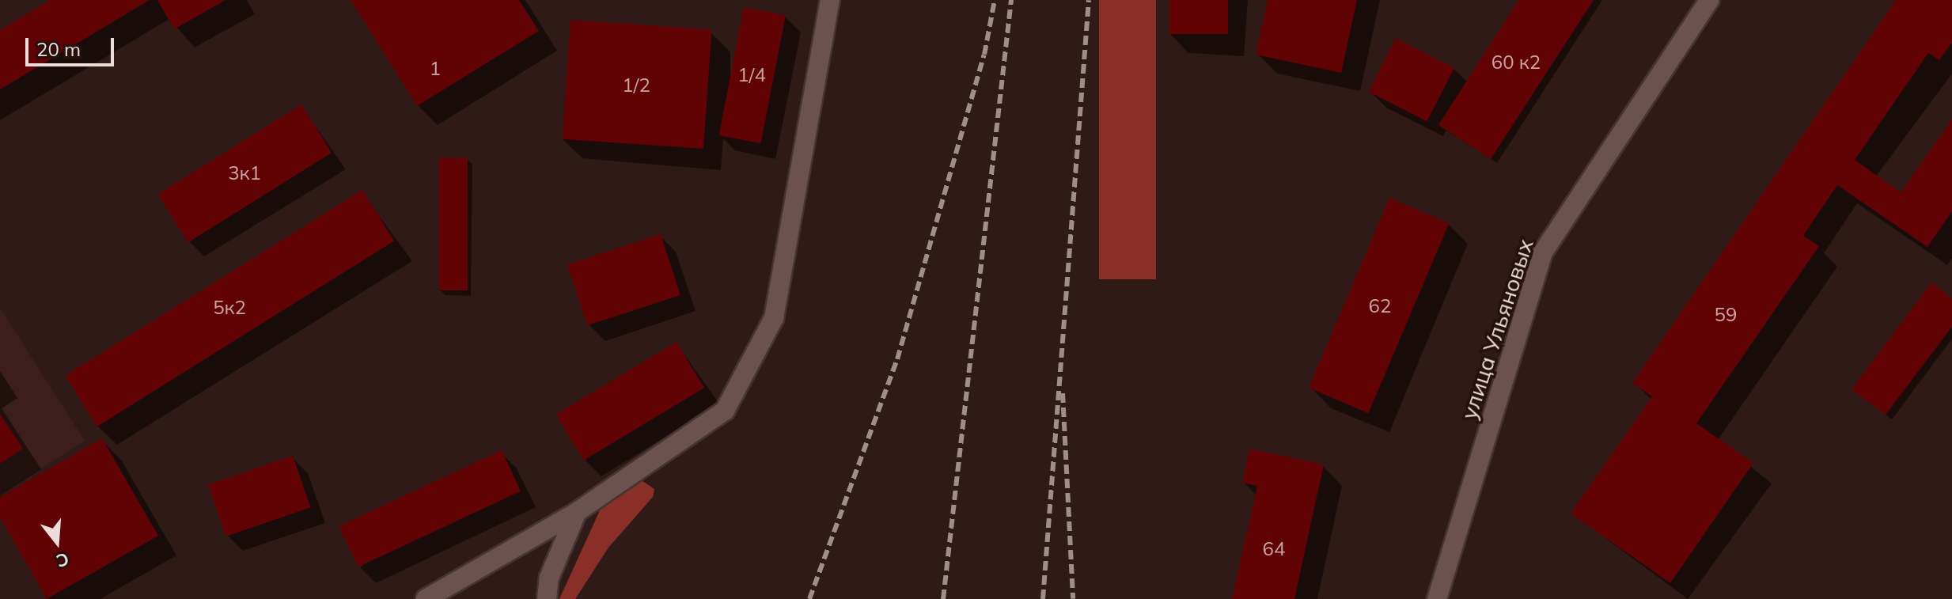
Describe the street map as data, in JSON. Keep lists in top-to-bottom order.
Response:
{
  "streets": {
    "street": ["улица Ульяновых"]
  },
  "house_numbers": [
    "60 к2",
    "1",
    "1/4",
    "1/2",
    "3к1",
    "62",
    "5к2",
    "59",
    "64"
  ],
  "scale_bar": "20 m",
  "north": "bottom"
}
